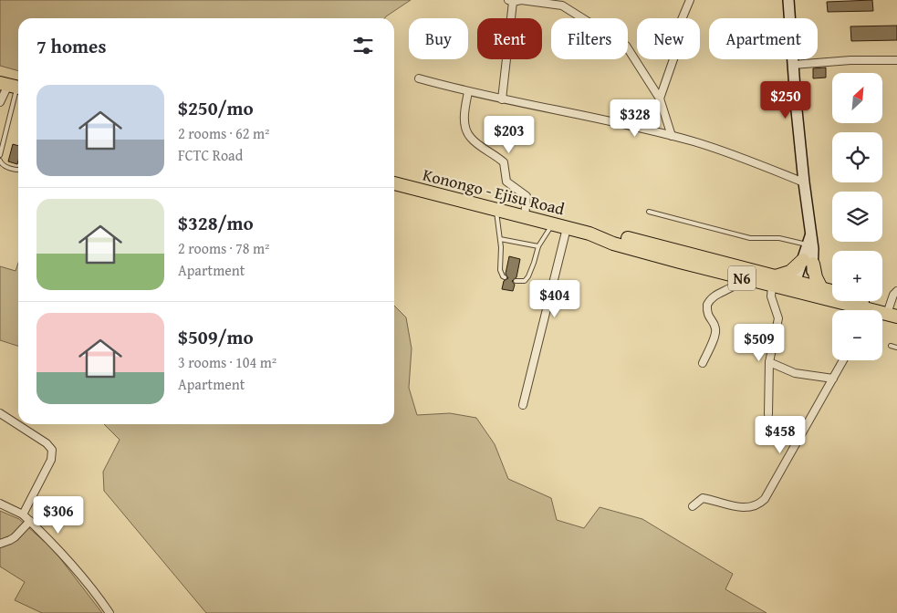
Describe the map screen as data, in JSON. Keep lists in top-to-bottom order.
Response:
{
  "streets": {
    "highway": ["Konongo - Ejisu Road", "N6"]
  },
  "north": "top right",
  "page": {
    "chip": [
      "Buy",
      "Rent",
      "Filters",
      "New",
      "Apartment"
    ],
    "heading": "7 homes",
    "map_buttons": ["+", "−"],
    "list": [
      {
        "name": "$250/mo",
        "note": "2 rooms · 62 m² · FCTC Road"
      },
      {
        "name": "$328/mo",
        "note": "2 rooms · 78 m² · Apartment"
      },
      {
        "name": "$509/mo",
        "note": "3 rooms · 104 m² · Apartment"
      }
    ],
    "price": [
      "$250",
      "$328",
      "$203",
      "$404",
      "$509",
      "$458",
      "$306"
    ]
  }
}
